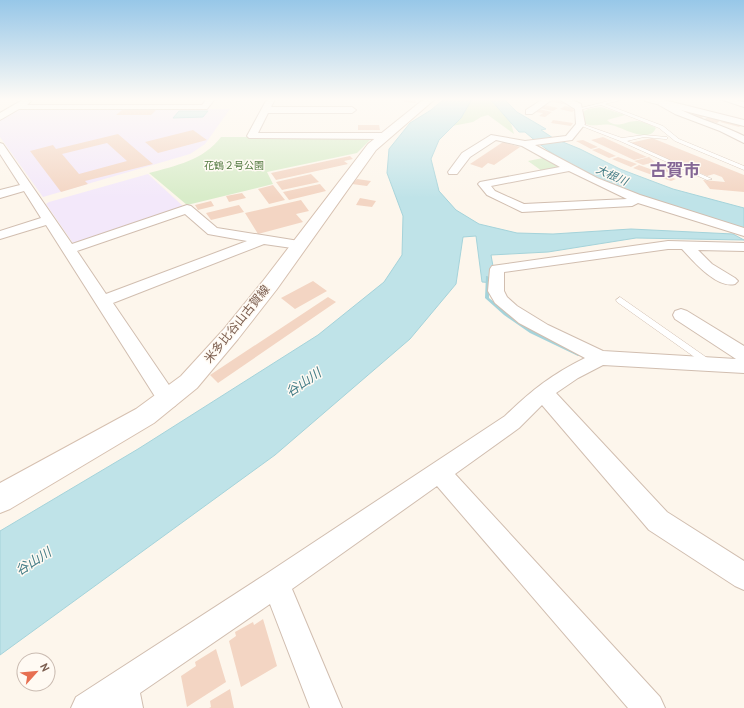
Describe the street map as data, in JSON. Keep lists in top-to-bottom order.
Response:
{
  "streets": {
    "main road": ["米多比谷山古賀線"]
  },
  "districts": ["古賀市"],
  "water": ["大根川", "谷山川"],
  "parks": ["花鶴２号公園"],
  "north": "top right"
}
